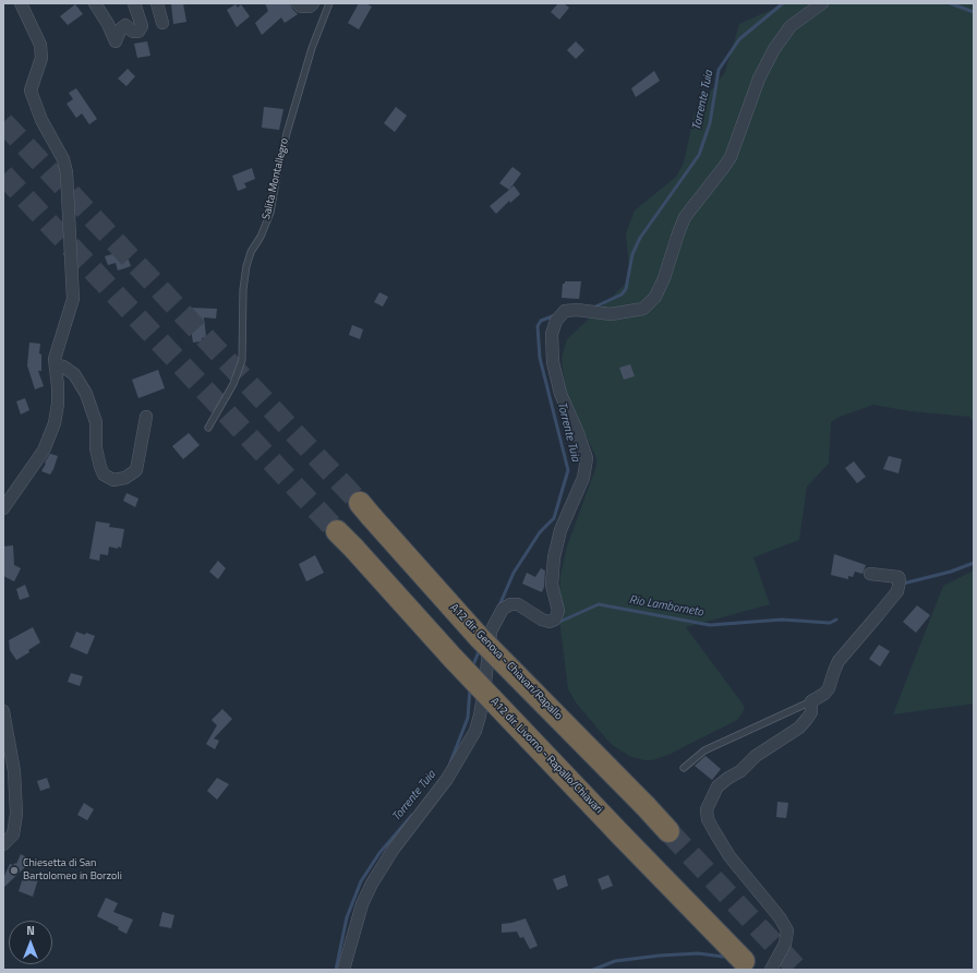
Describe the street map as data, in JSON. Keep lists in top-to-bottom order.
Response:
{
  "streets": {
    "highway": ["A12 dir. Genova - Chiavari/Rapallo", "A12 dir. Livorno - Rapallo/Chiavari"],
    "lane": ["Salita Montallegro"]
  },
  "water": ["Torrente Tuia", "Rio Lamborneto"],
  "places": ["Chiesetta di San Bartolomeo in Borzoli"],
  "north": "top"
}
